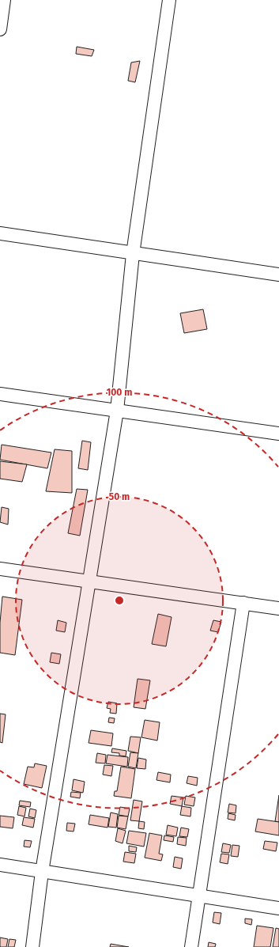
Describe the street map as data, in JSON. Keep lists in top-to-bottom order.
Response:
{
  "rings": ["100 m", "50 m"]
}
